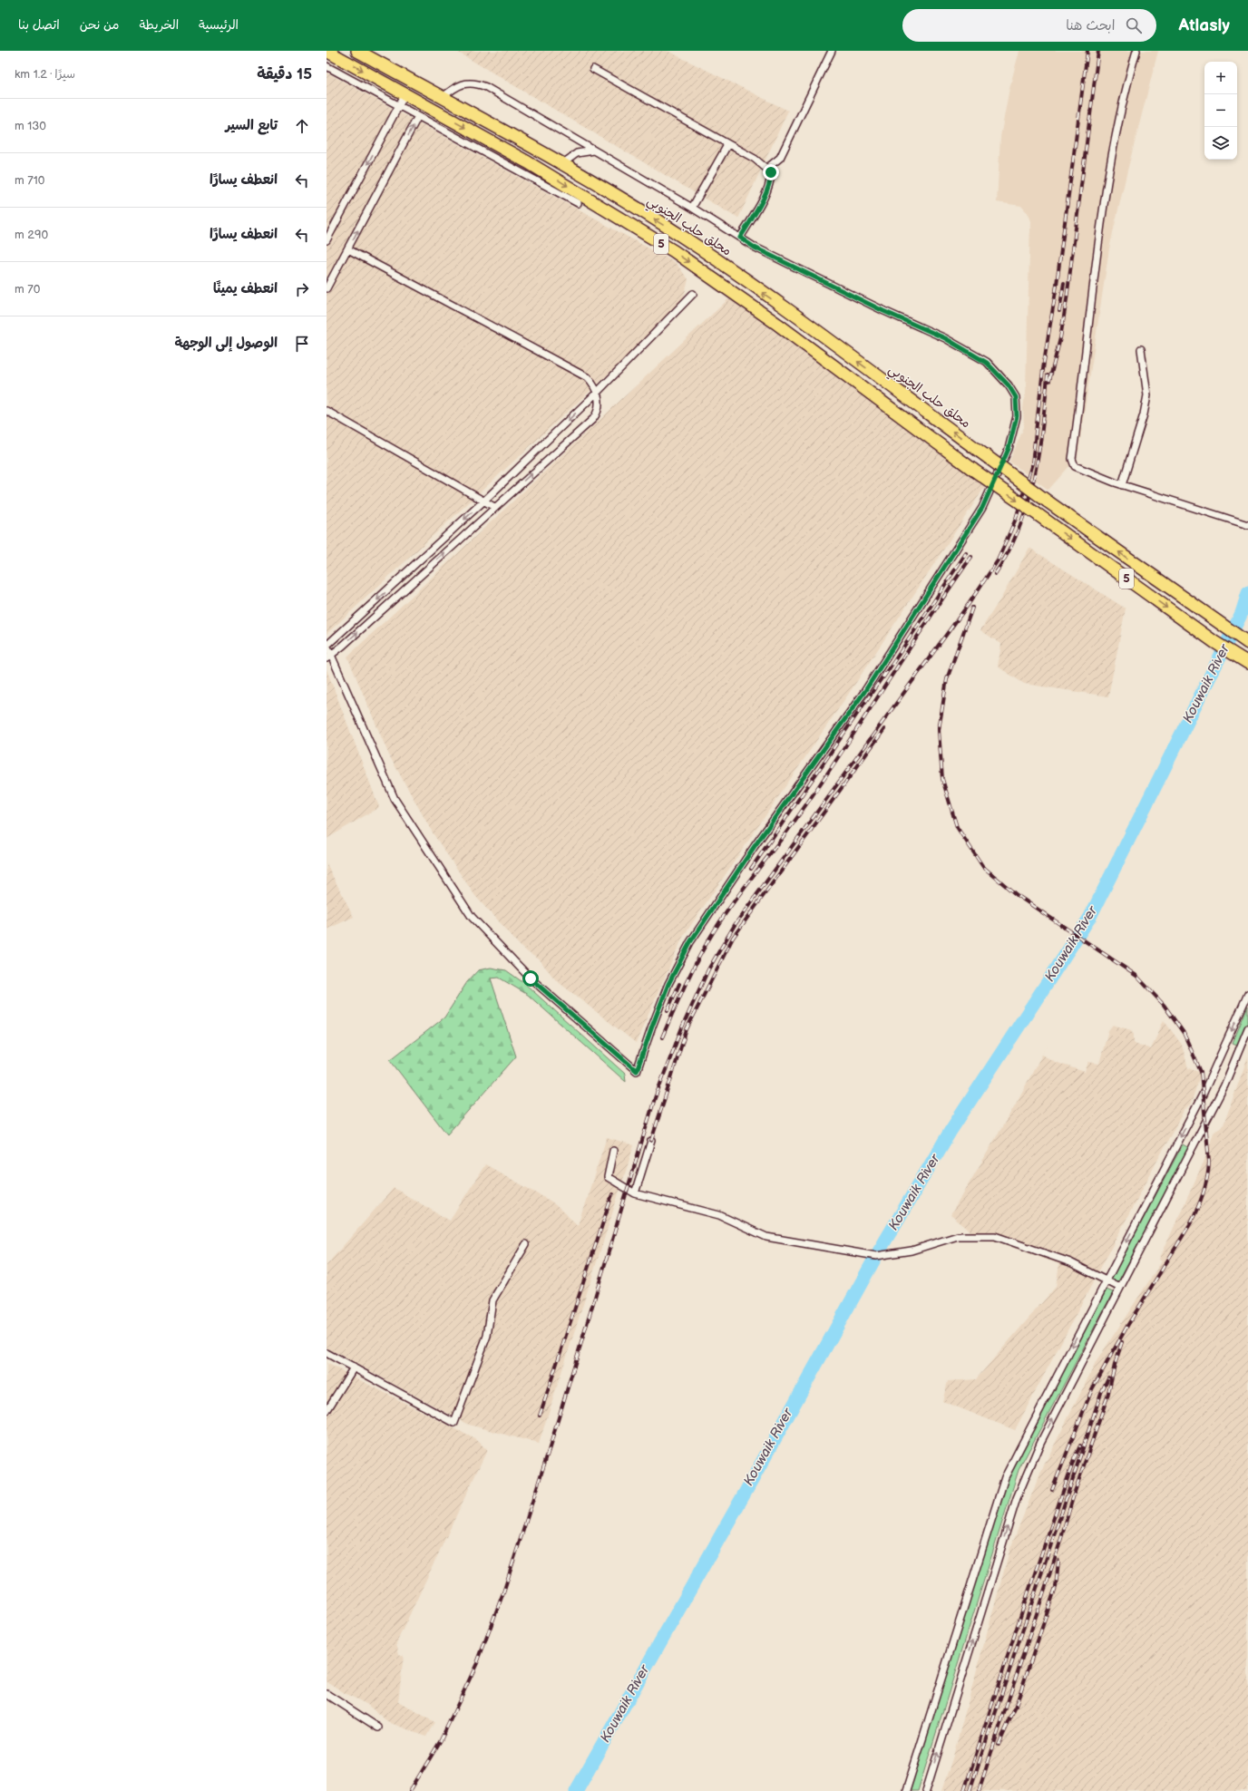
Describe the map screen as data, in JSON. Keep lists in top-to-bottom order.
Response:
{
  "streets": {
    "highway": ["محلق حلب الجنوبي", "5"]
  },
  "water": ["Kouwaik River"],
  "page": {
    "header": "Atlasly",
    "search": "ابحث هنا",
    "nav": [
      "الرئيسية",
      "الخريطة",
      "من نحن",
      "اتصل بنا"
    ],
    "heading": ["15 دقيقة", "سيرًا · 1.2 km"],
    "map_buttons": ["+", "−"],
    "list": [
      ["تابع السير", "130 m"],
      ["انعطف يسارًا", "710 m"],
      ["انعطف يسارًا", "290 m"],
      ["انعطف يمينًا", "70 m"],
      "الوصول إلى الوجهة"
    ]
  }
}
